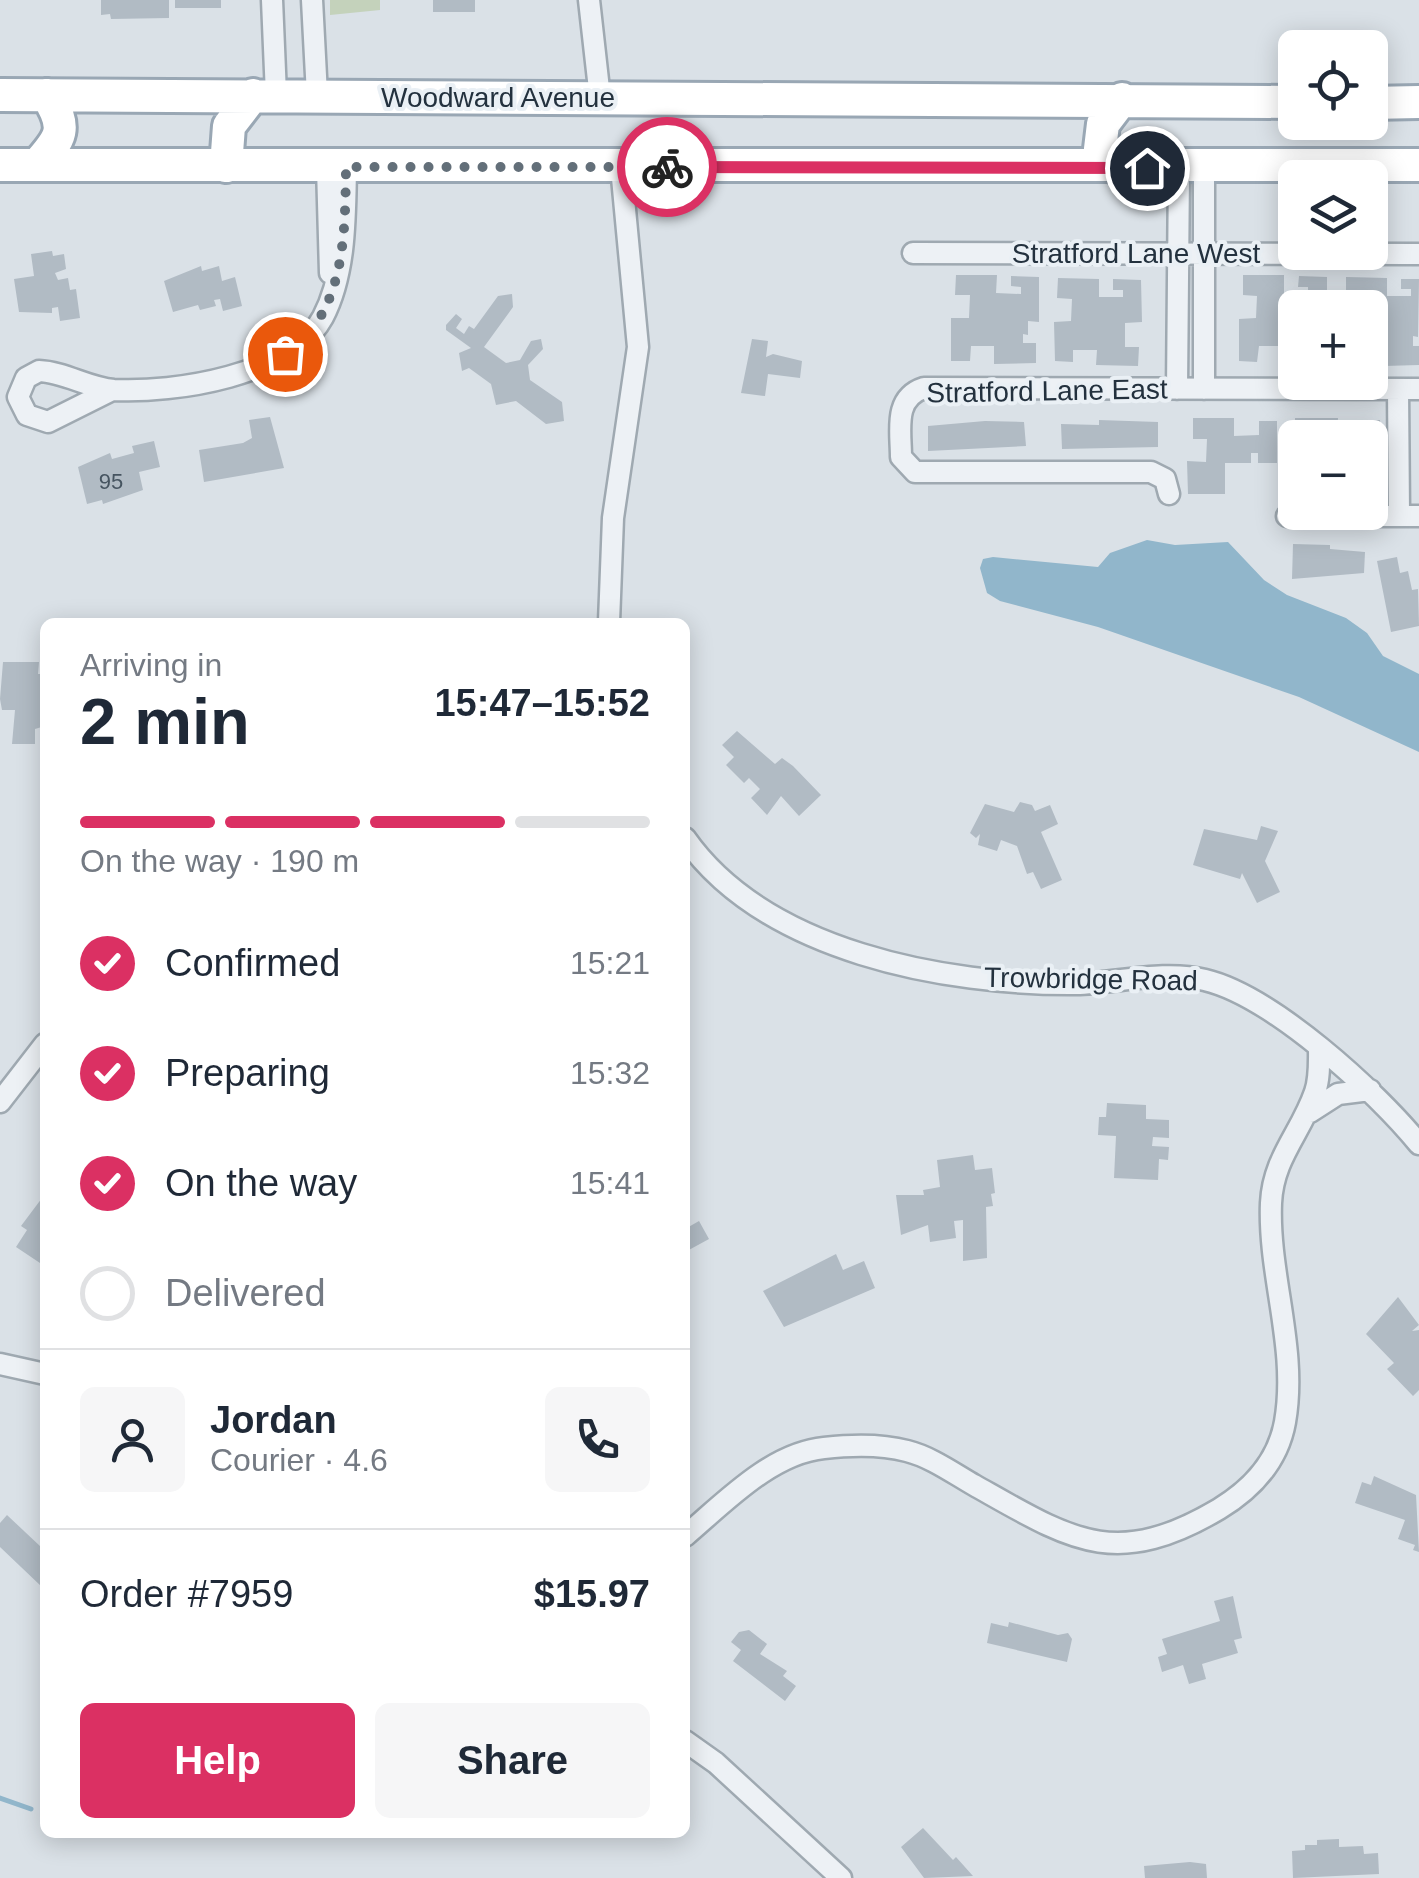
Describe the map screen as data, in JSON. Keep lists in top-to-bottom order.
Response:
{
  "streets": {
    "main road": ["Woodward Avenue"],
    "street": ["Stratford Lane West", "Stratford Lane East", "Trowbridge Road"]
  },
  "house_numbers": ["95"],
  "page": {
    "map_buttons": ["+", "−"],
    "heading": ["2 min", "Arriving in", "15:47–15:52"],
    "panel": [
      "Jordan",
      "Courier · 4.6",
      "Order #7959",
      "$15.97"
    ],
    "bar": "On the way · 190 m",
    "list": [
      ["Confirmed", "15:21"],
      ["Preparing", "15:32"],
      ["On the way", "15:41"],
      "Delivered"
    ],
    "buttons": ["Help", "Share"]
  }
}
